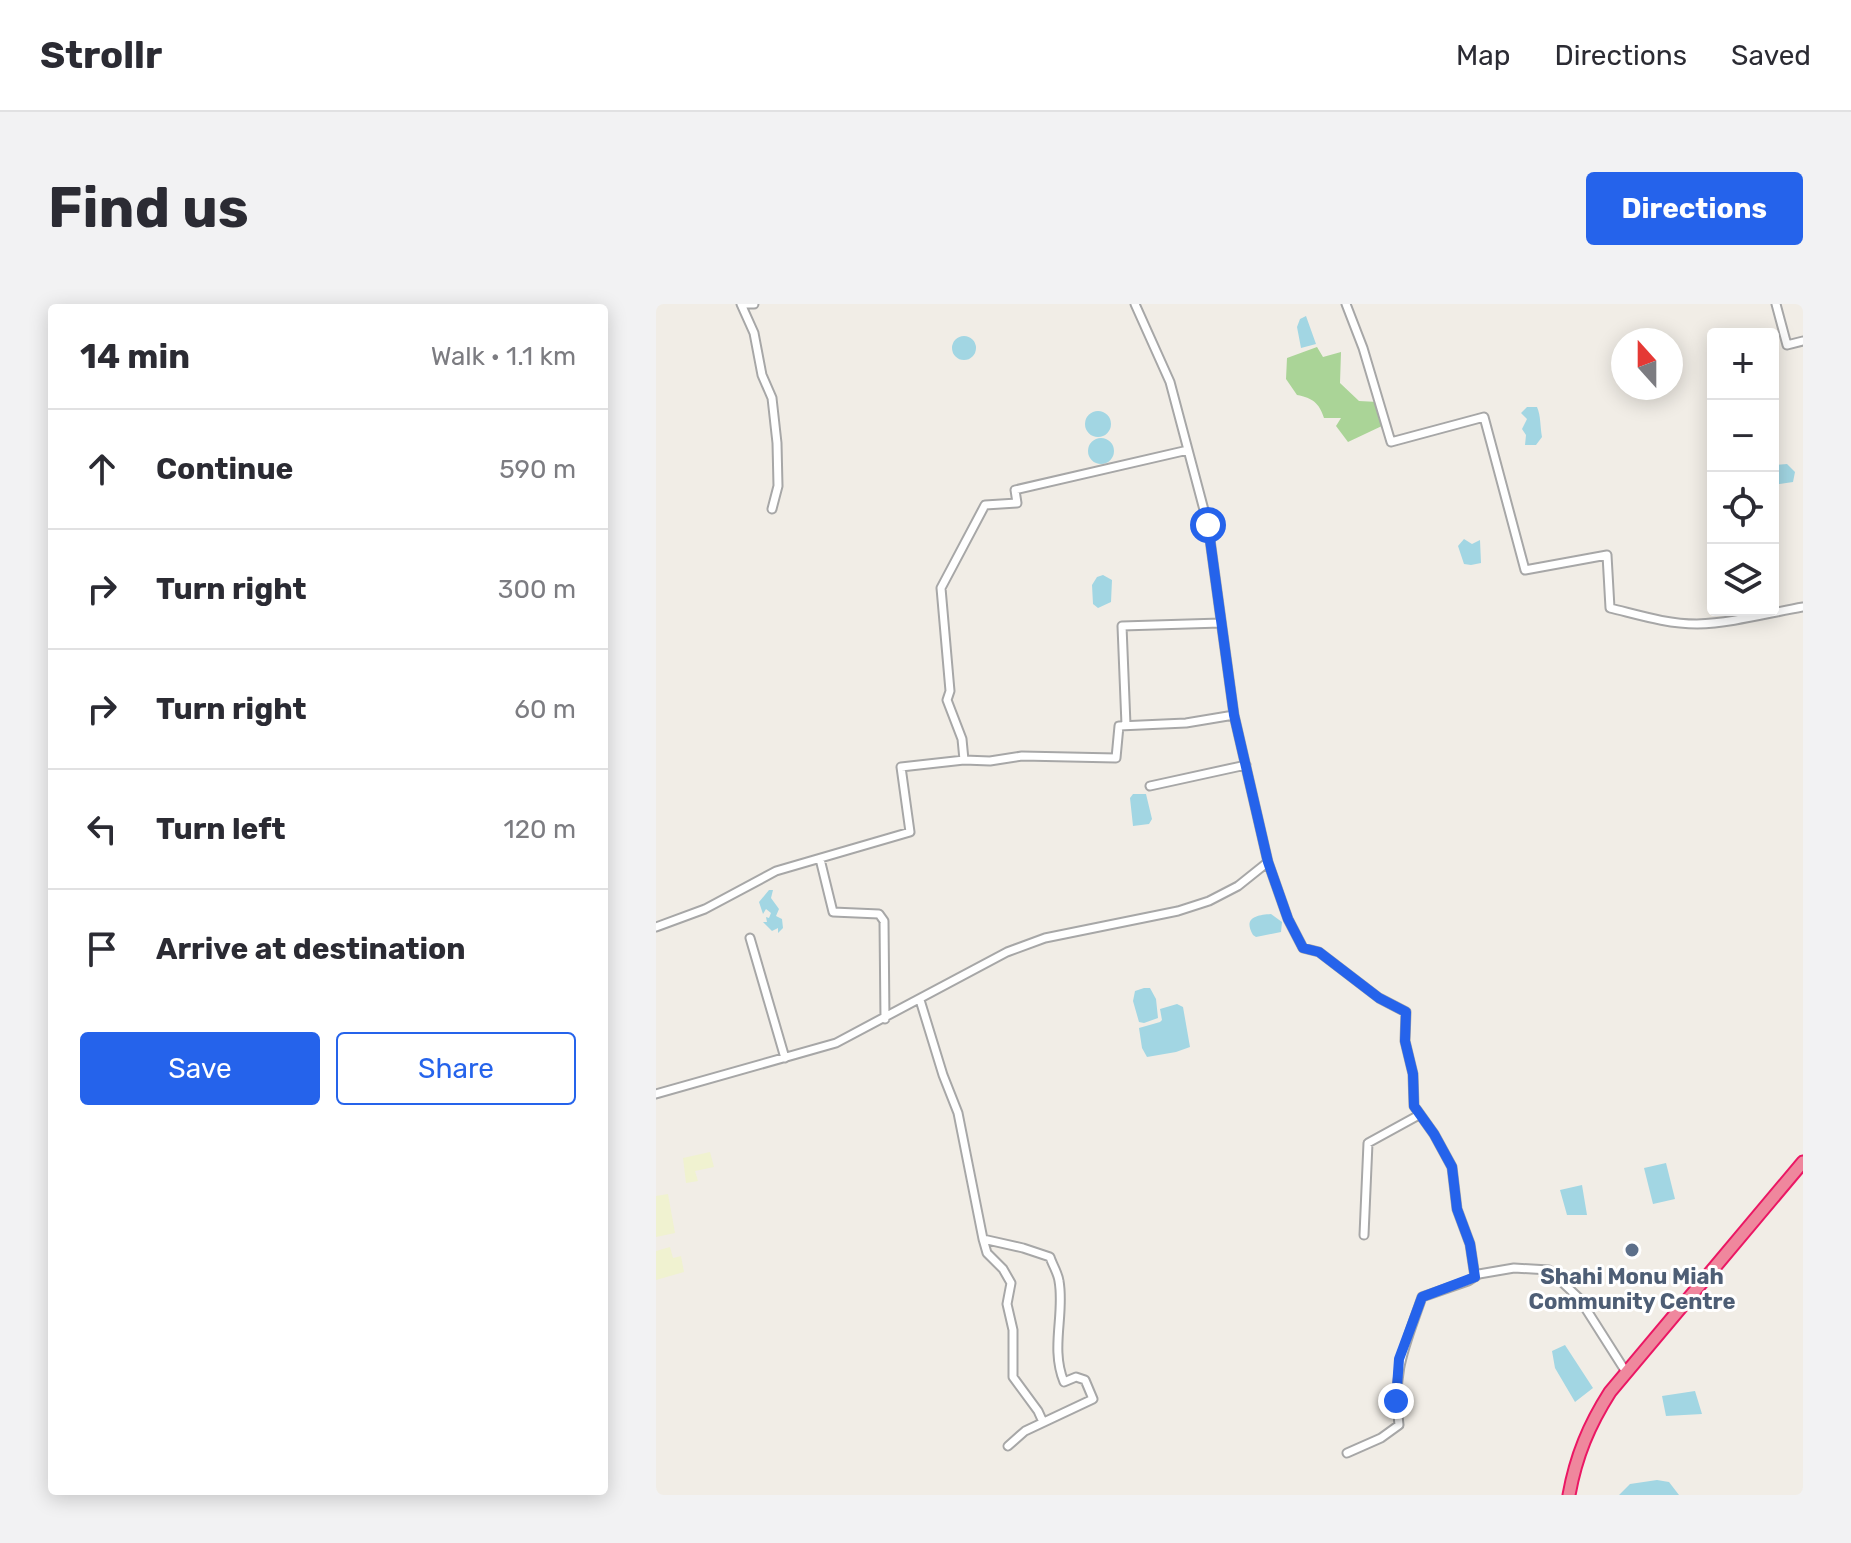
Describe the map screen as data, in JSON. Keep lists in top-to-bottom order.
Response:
{
  "places": ["Shahi Monu Miah Community Centre"],
  "north": "top",
  "page": {
    "header": "Strollr",
    "nav": ["Map", "Directions", "Saved"],
    "buttons": [
      "Directions",
      ["Save", "Share"]
    ],
    "title": "Find us",
    "heading": ["14 min", "Walk · 1.1 km"],
    "map_buttons": ["+", "−"],
    "list": [
      ["Continue", "590 m"],
      ["Turn right", "300 m"],
      ["Turn right", "60 m"],
      ["Turn left", "120 m"],
      "Arrive at destination"
    ]
  }
}
